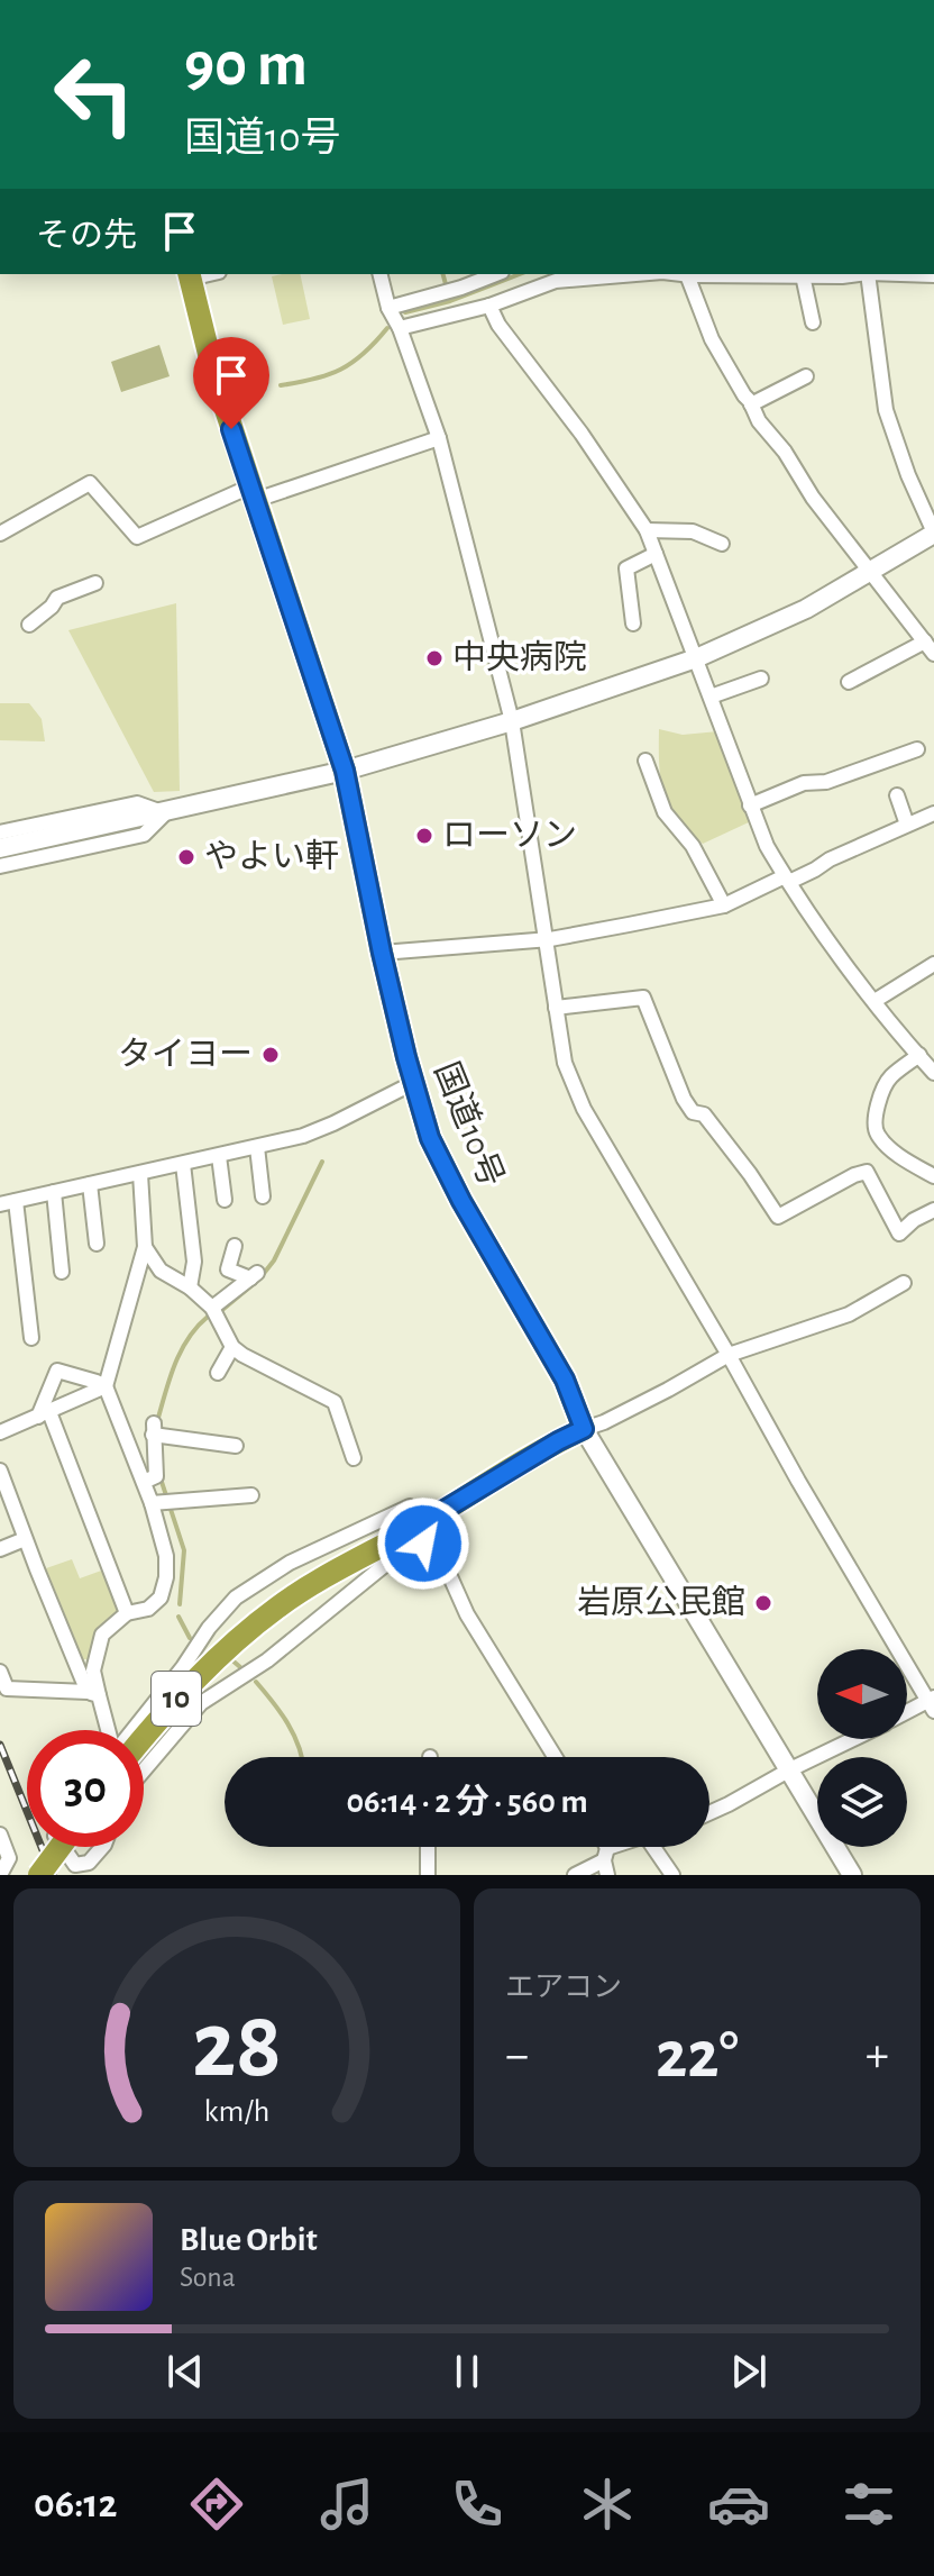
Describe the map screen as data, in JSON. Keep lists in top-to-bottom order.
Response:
{
  "streets": {
    "highway": ["国道10号", "10"]
  },
  "crossings": [
    ["国道10号", "10"]
  ],
  "places": [
    "中央病院",
    "ローソン",
    "やよい軒",
    "タイヨー",
    "岩原公民館"
  ],
  "north": "left",
  "page": {
    "turn": ["90 m", "国道10号"],
    "then": "その先",
    "limit": "30",
    "trip": "06:14 · 2 分 · 560 m",
    "tile": "エアコン",
    "heat": ["−", "22°", "+"],
    "song": ["Blue Orbit", "Sona"],
    "tabs": "06:12",
    "gauge": ["28", "km/h"]
  }
}
